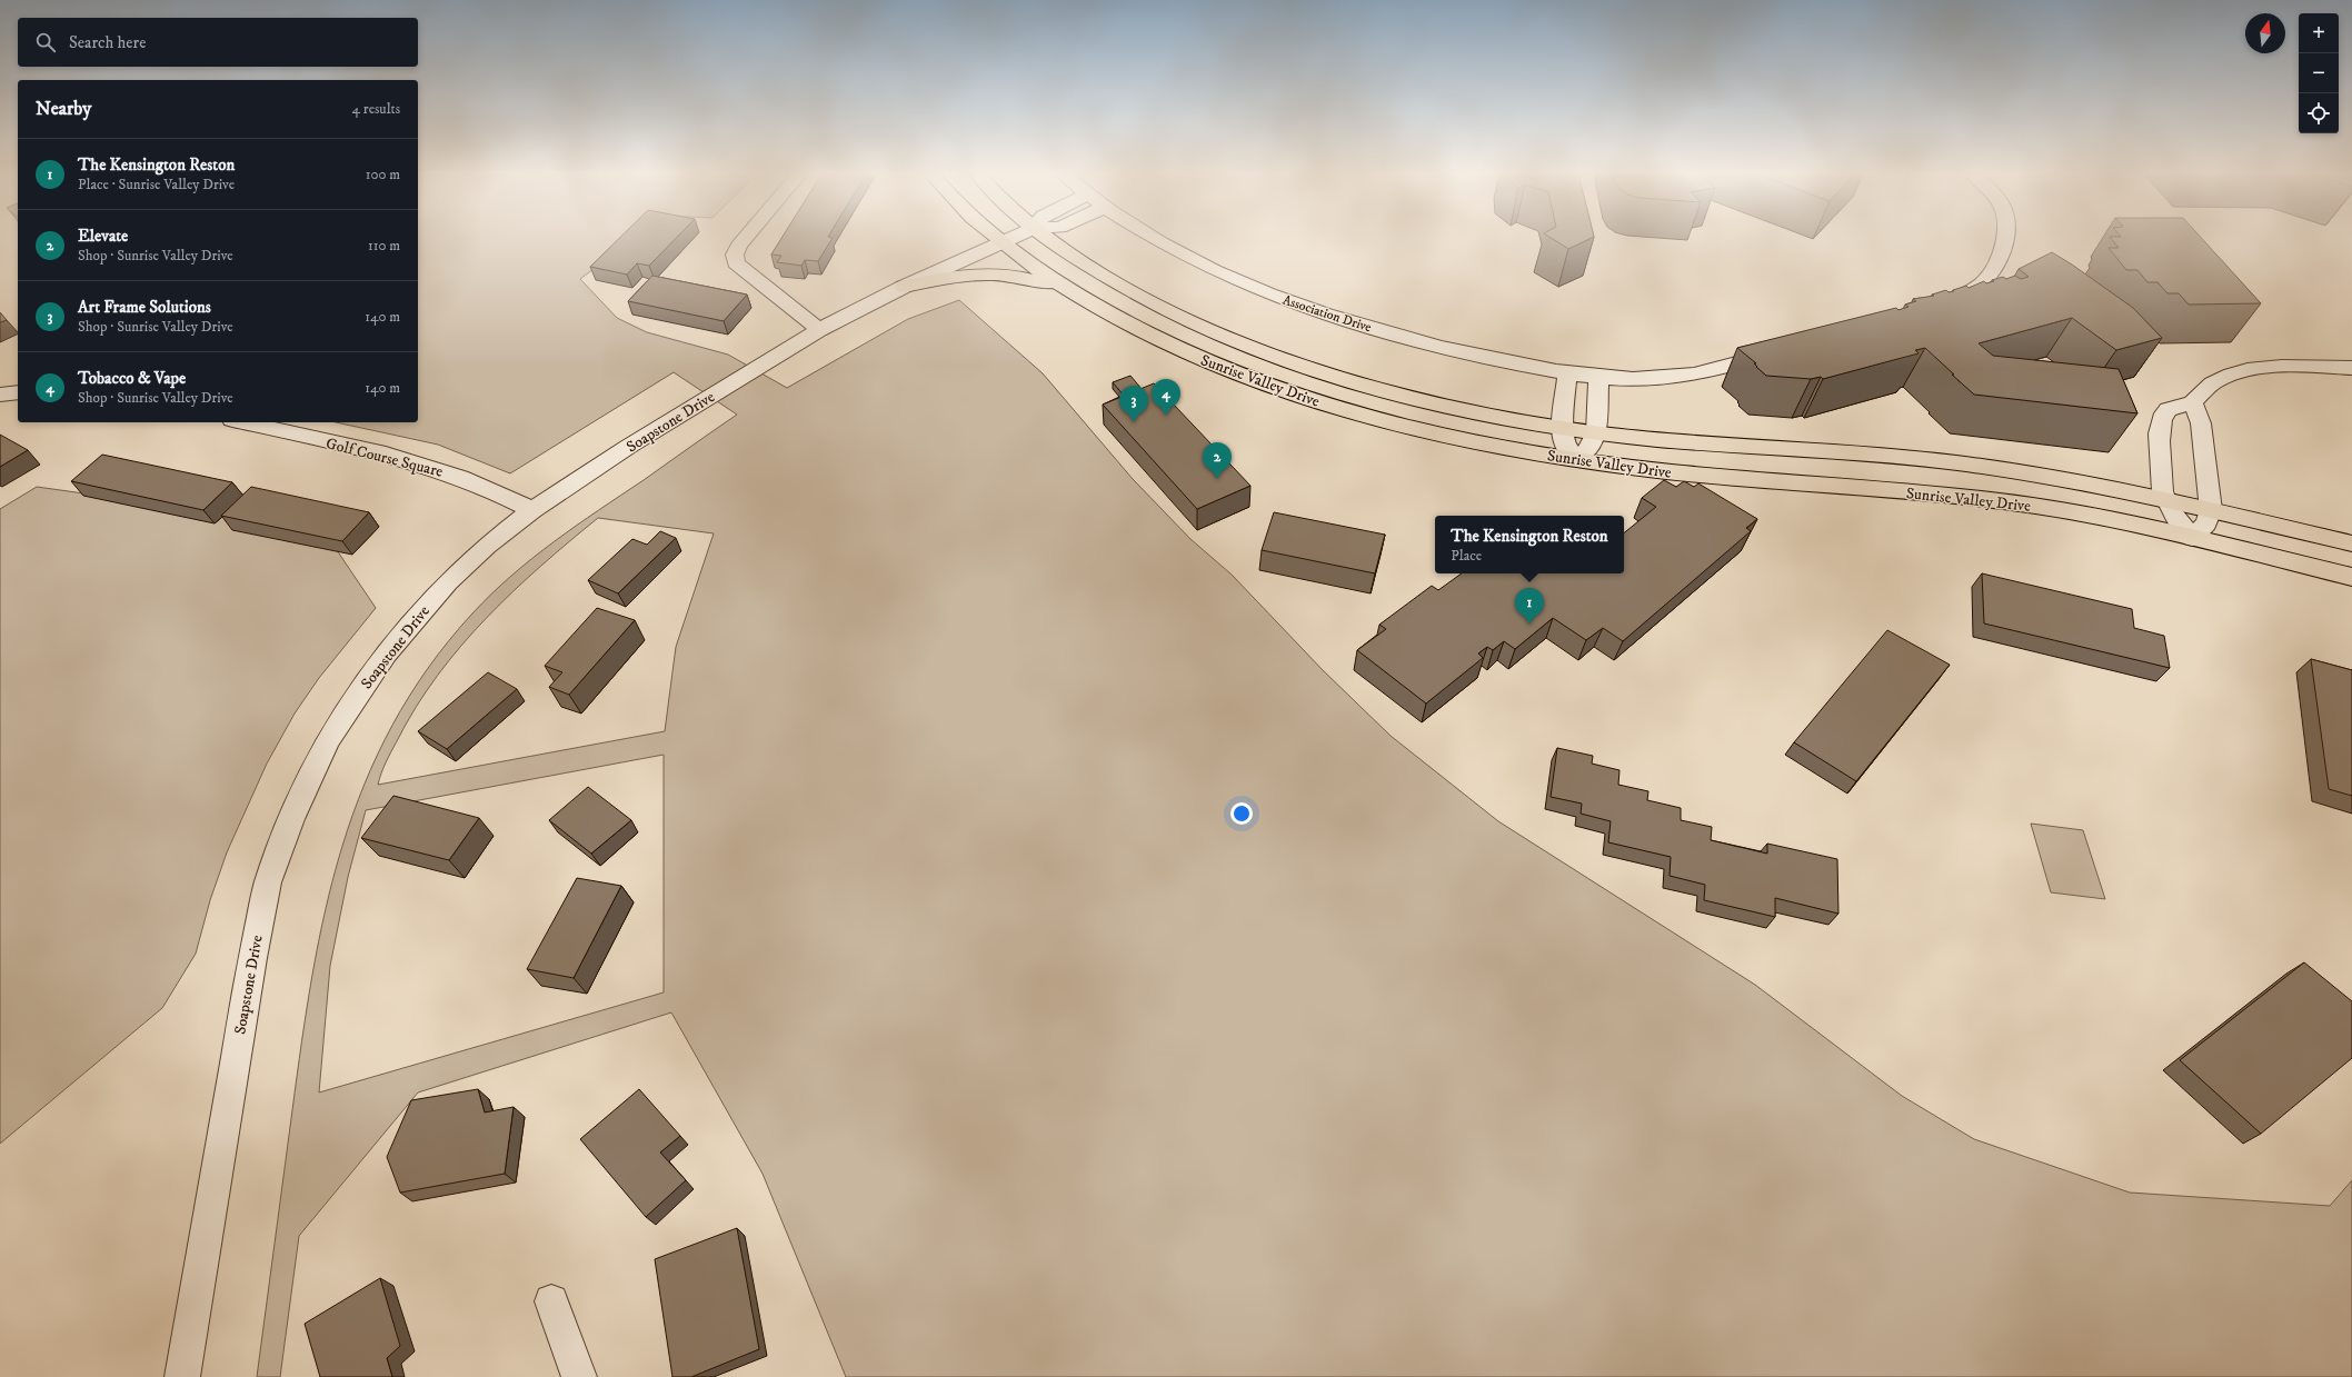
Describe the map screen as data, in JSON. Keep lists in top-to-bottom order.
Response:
{
  "streets": {
    "main road": ["Sunrise Valley Drive"],
    "street": ["Association Drive", "Soapstone Drive", "Golf Course Square"]
  },
  "crossings": [
    ["Sunrise Valley Drive", "Soapstone Drive"],
    ["Soapstone Drive", "Golf Course Square"]
  ],
  "north": "top",
  "page": {
    "map_buttons": ["+", "−"],
    "search": "Search here",
    "heading": ["Nearby", "4 results"],
    "list": [
      {
        "mark": "1",
        "name": "The Kensington Reston",
        "note": "Place · Sunrise Valley Drive",
        "value": "100 m"
      },
      {
        "mark": "2",
        "name": "Elevate",
        "note": "Shop · Sunrise Valley Drive",
        "value": "110 m"
      },
      {
        "mark": "3",
        "name": "Art Frame Solutions",
        "note": "Shop · Sunrise Valley Drive",
        "value": "140 m"
      },
      {
        "mark": "4",
        "name": "Tobacco & Vape",
        "note": "Shop · Sunrise Valley Drive",
        "value": "140 m"
      }
    ],
    "pins": [
      "4",
      "3",
      "2",
      "1"
    ],
    "popup": ["The Kensington Reston", "Place"]
  }
}
